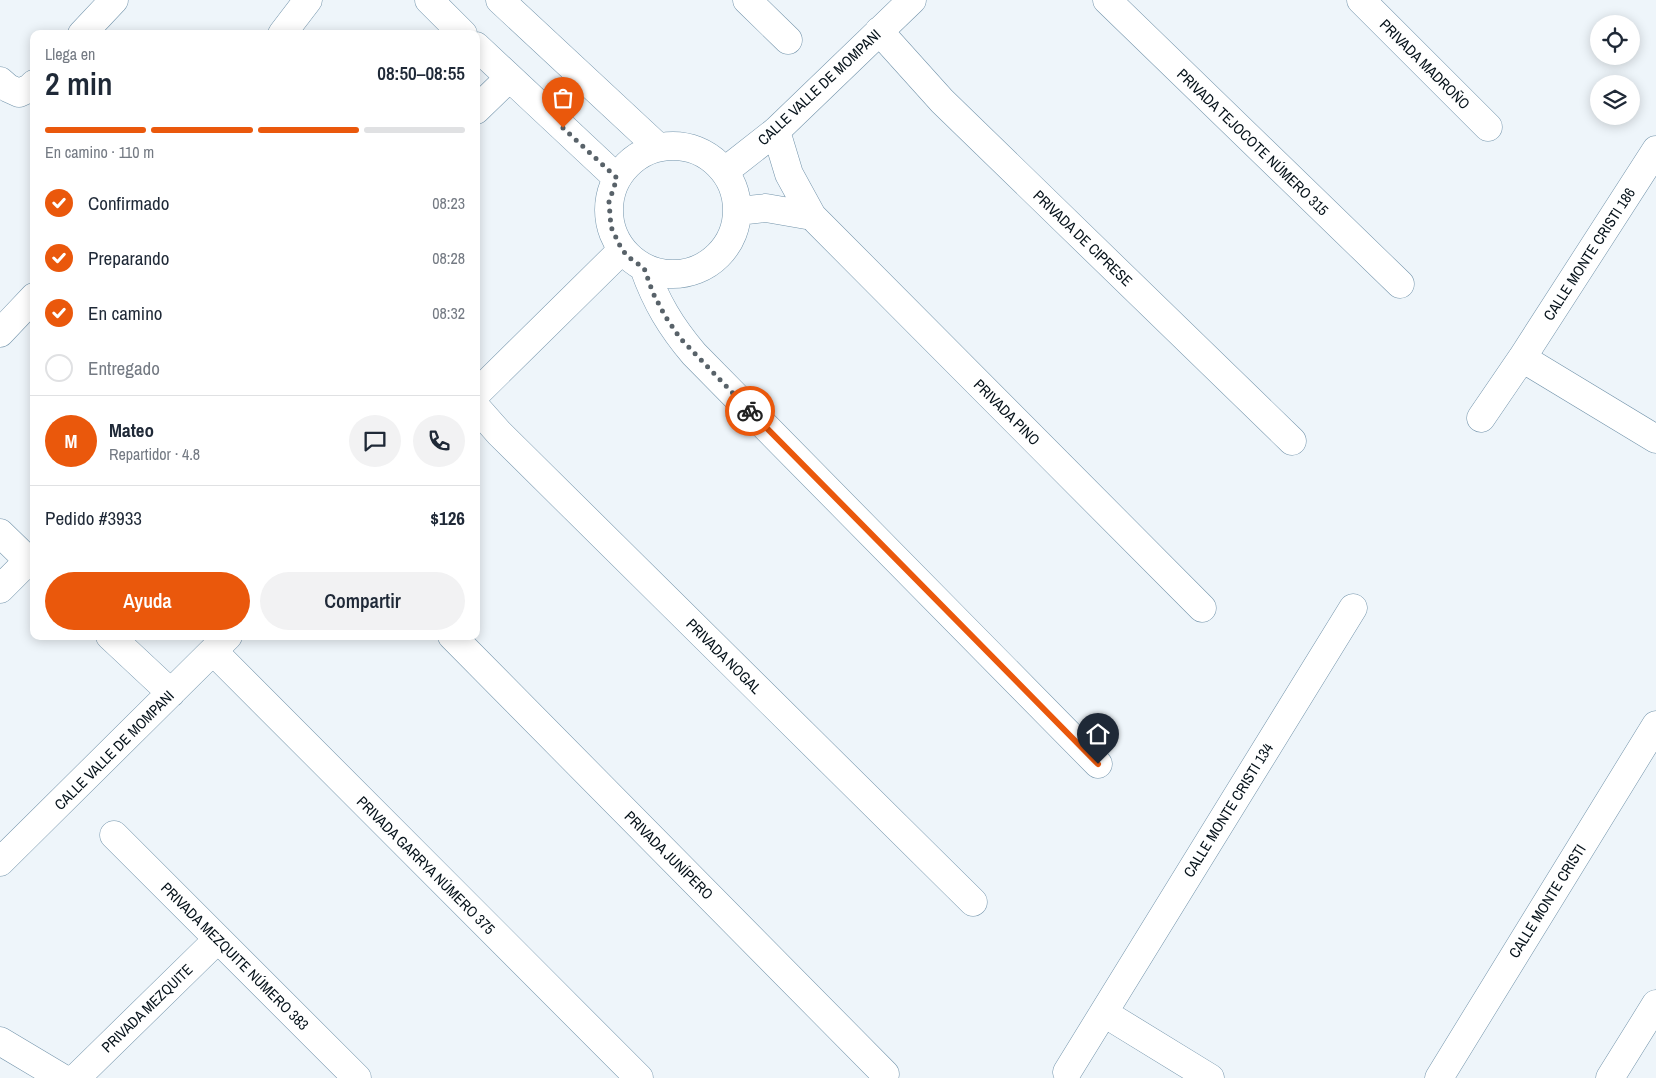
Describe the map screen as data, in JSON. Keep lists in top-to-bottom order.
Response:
{
  "streets": {
    "street": [
      "PRIVADA MADROÑO",
      "CALLE VALLE DE MOMPANI",
      "PRIVADA TEJOCOTE NÚMERO 315",
      "PRIVADA DE CIPRESE",
      "CALLE MONTE CRISTI 186",
      "PRIVADA PINO",
      "PRIVADA NOGAL",
      "CALLE MONTE CRISTI 134",
      "PRIVADA JUNÍPERO",
      "PRIVADA GARRYA NÚMERO 375",
      "CALLE MONTE CRISTI",
      "PRIVADA MEZQUITE NÚMERO 383",
      "PRIVADA MEZQUITE"
    ]
  },
  "crossings": [
    ["CALLE VALLE DE MOMPANI", "PRIVADA DE CIPRESE"],
    ["CALLE VALLE DE MOMPANI", "PRIVADA PINO"],
    ["CALLE VALLE DE MOMPANI", "PRIVADA GARRYA NÚMERO 375"],
    ["PRIVADA MEZQUITE NÚMERO 383", "PRIVADA MEZQUITE"]
  ],
  "page": {
    "heading": ["2 min", "Llega en", "08:50–08:55"],
    "panel": [
      "Mateo",
      "Repartidor · 4.8",
      "Pedido #3933",
      "$126"
    ],
    "bar": "En camino · 110 m",
    "list": [
      ["Confirmado", "08:23"],
      ["Preparando", "08:28"],
      ["En camino", "08:32"],
      "Entregado"
    ],
    "round": "M",
    "buttons": ["Ayuda", "Compartir"]
  }
}
